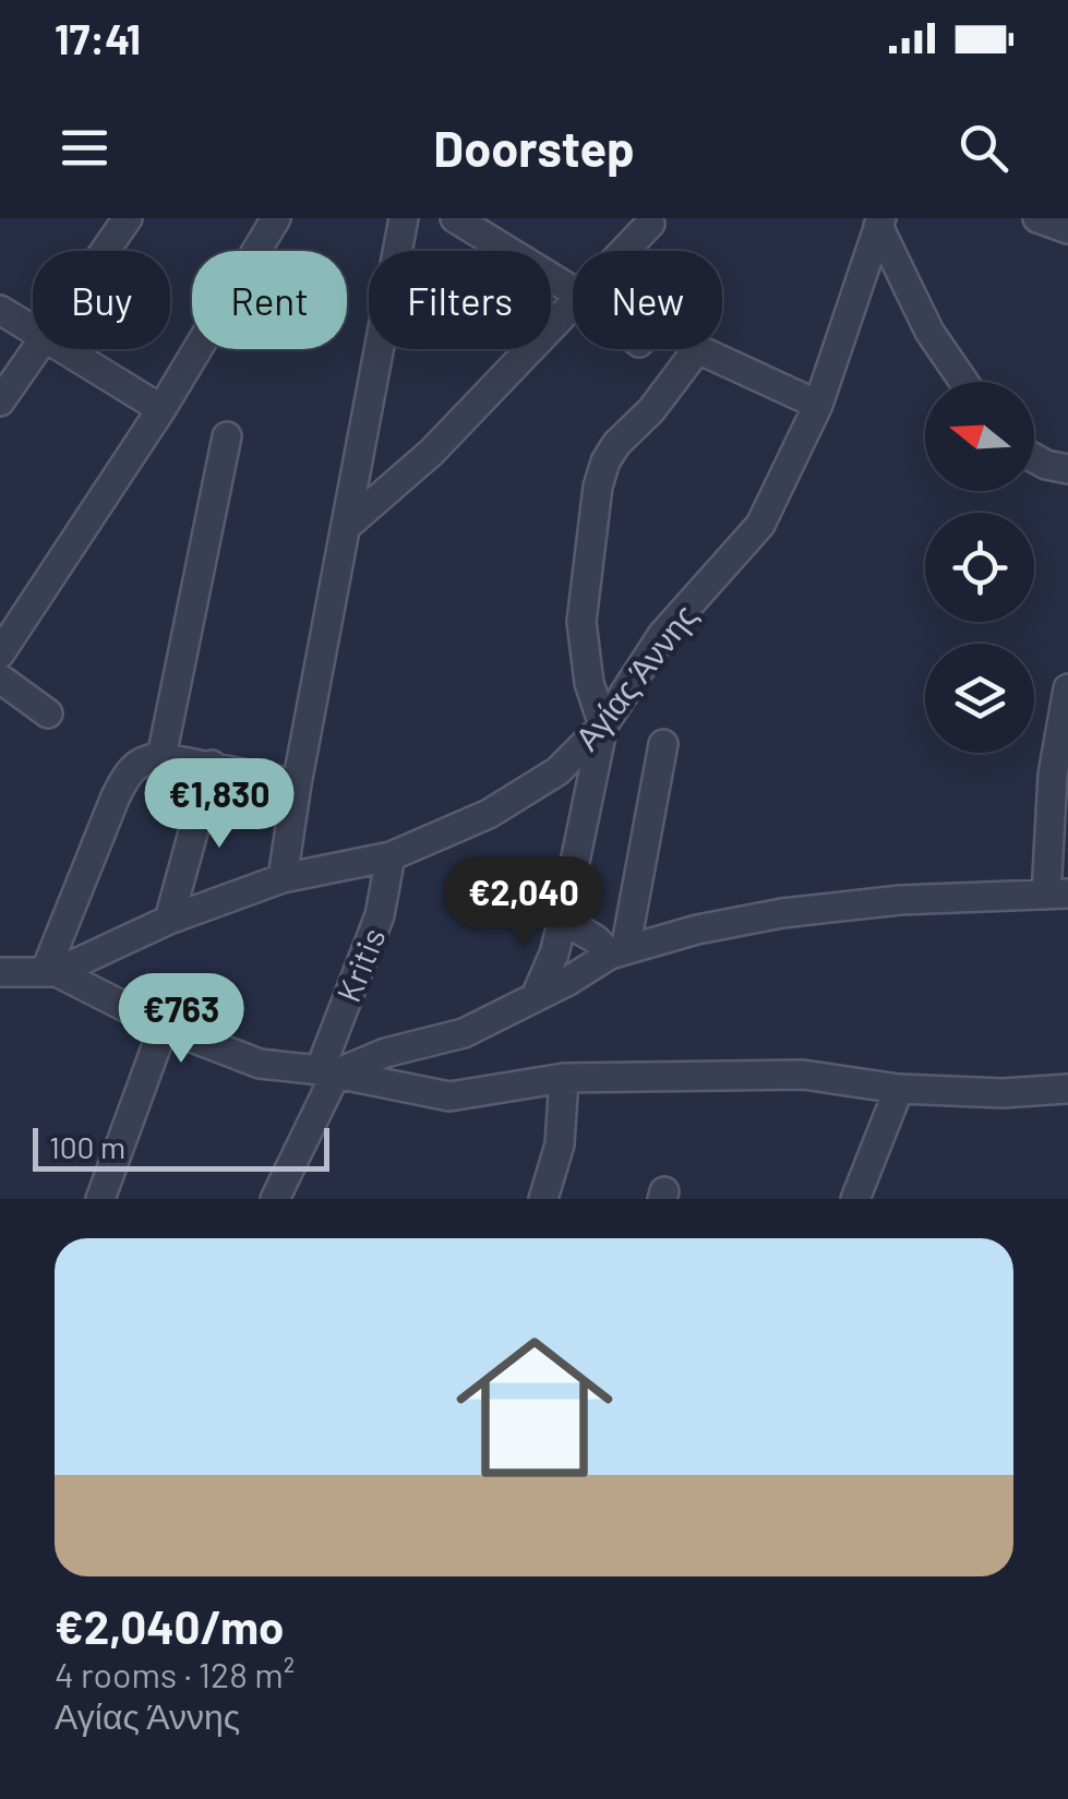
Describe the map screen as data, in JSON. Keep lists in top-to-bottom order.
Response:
{
  "streets": {
    "street": ["Αγίας Άννης", "Kritis"]
  },
  "crossings": [
    ["Αγίας Άννης", "Kritis"]
  ],
  "scale_bar": "100 m",
  "north": "left",
  "page": {
    "status": "17:41",
    "header": "Doorstep",
    "chip": [
      "Buy",
      "Rent",
      "Filters",
      "New"
    ],
    "price": ["€1,830", "€2,040", "€763"],
    "scale": "100 m",
    "list": [
      {
        "name": "€2,040/mo",
        "note": "4 rooms · 128 m² · Αγίας Άννης"
      }
    ]
  }
}
